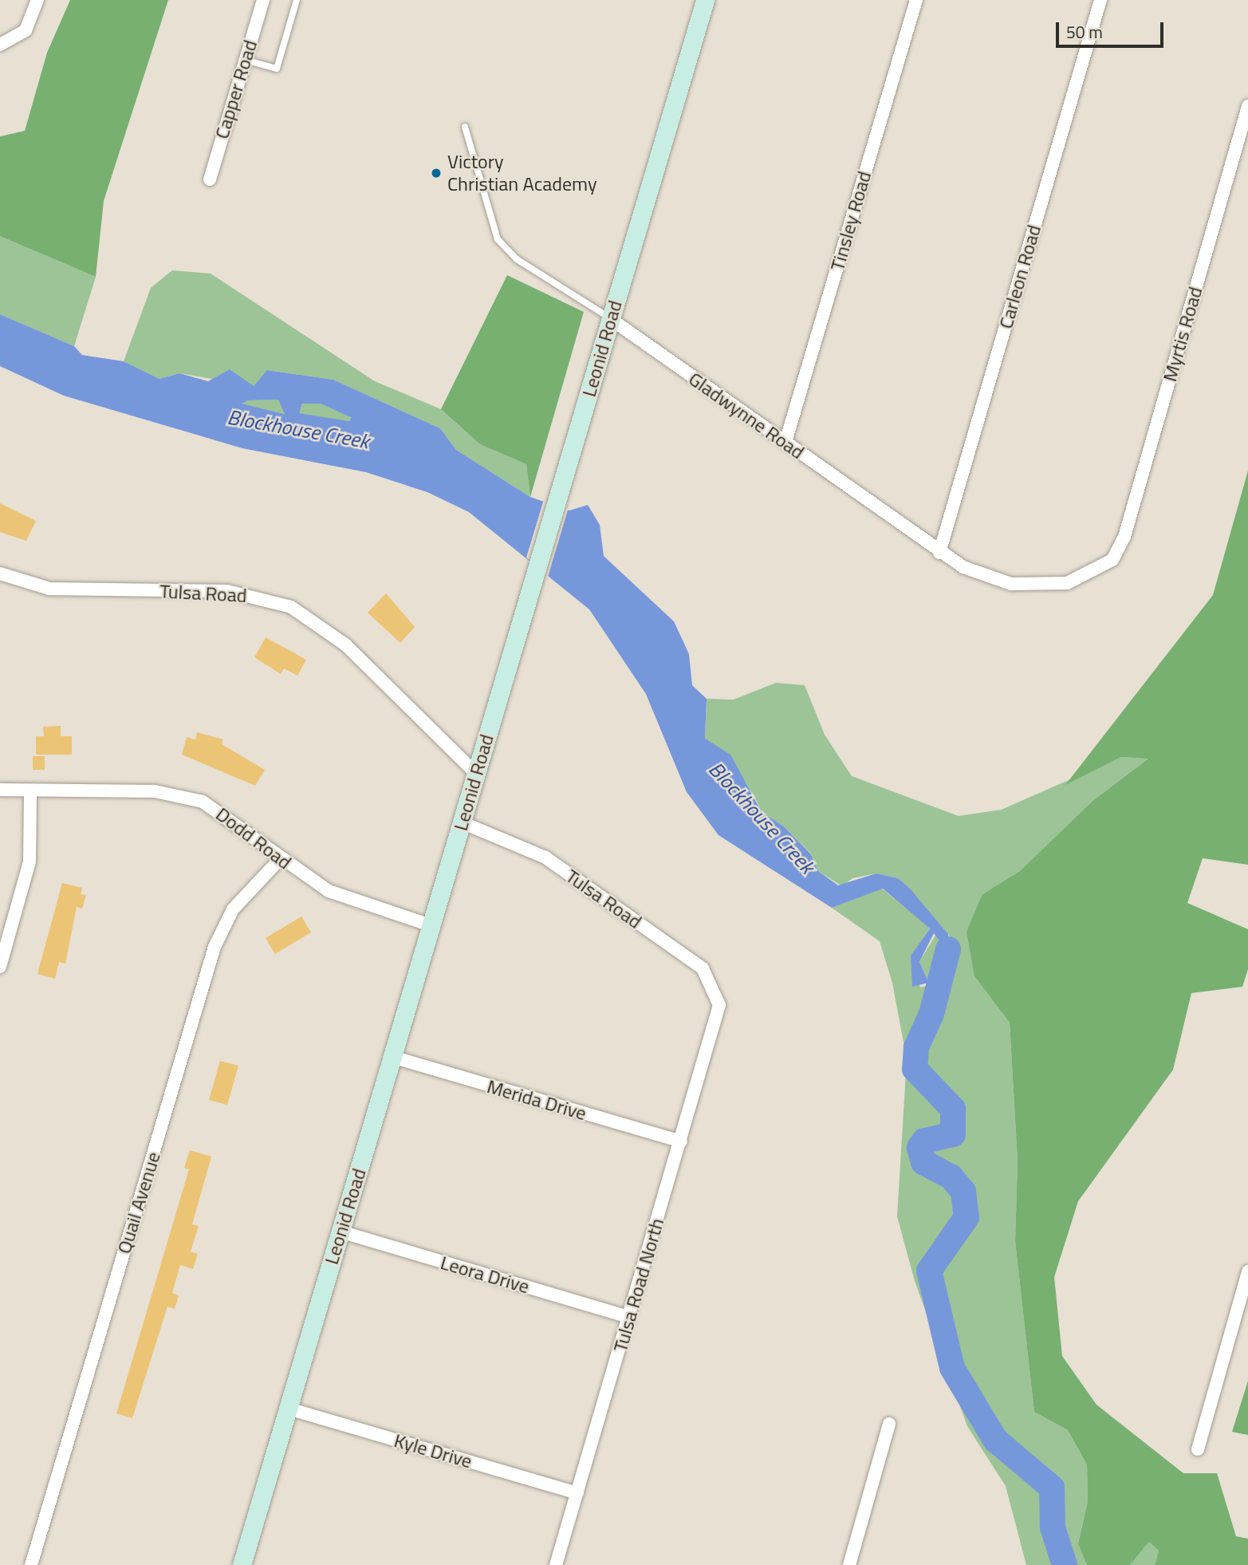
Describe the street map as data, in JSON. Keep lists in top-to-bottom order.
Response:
{
  "streets": {
    "street": [
      "Capper Road",
      "Tinsley Road",
      "Carleon Road",
      "Myrtis Road",
      "Leonid Road",
      "Gladwynne Road",
      "Tulsa Road",
      "Dodd Road",
      "Merida Drive",
      "Quail Avenue",
      "Leora Drive",
      "Tulsa Road North",
      "Kyle Drive"
    ]
  },
  "crossings": [
    ["Tinsley Road", "Gladwynne Road"],
    ["Carleon Road", "Gladwynne Road"],
    ["Myrtis Road", "Gladwynne Road"],
    ["Leonid Road", "Gladwynne Road"],
    ["Leonid Road", "Tulsa Road"],
    ["Leonid Road", "Dodd Road"],
    ["Leonid Road", "Merida Drive"],
    ["Leonid Road", "Leora Drive"],
    ["Leonid Road", "Kyle Drive"],
    ["Tulsa Road", "Tulsa Road North"],
    ["Dodd Road", "Quail Avenue"],
    ["Merida Drive", "Tulsa Road North"],
    ["Leora Drive", "Tulsa Road North"],
    ["Tulsa Road North", "Kyle Drive"]
  ],
  "water": ["Blockhouse Creek"],
  "places": ["Victory Christian Academy"],
  "scale_bar": "50 m"
}
